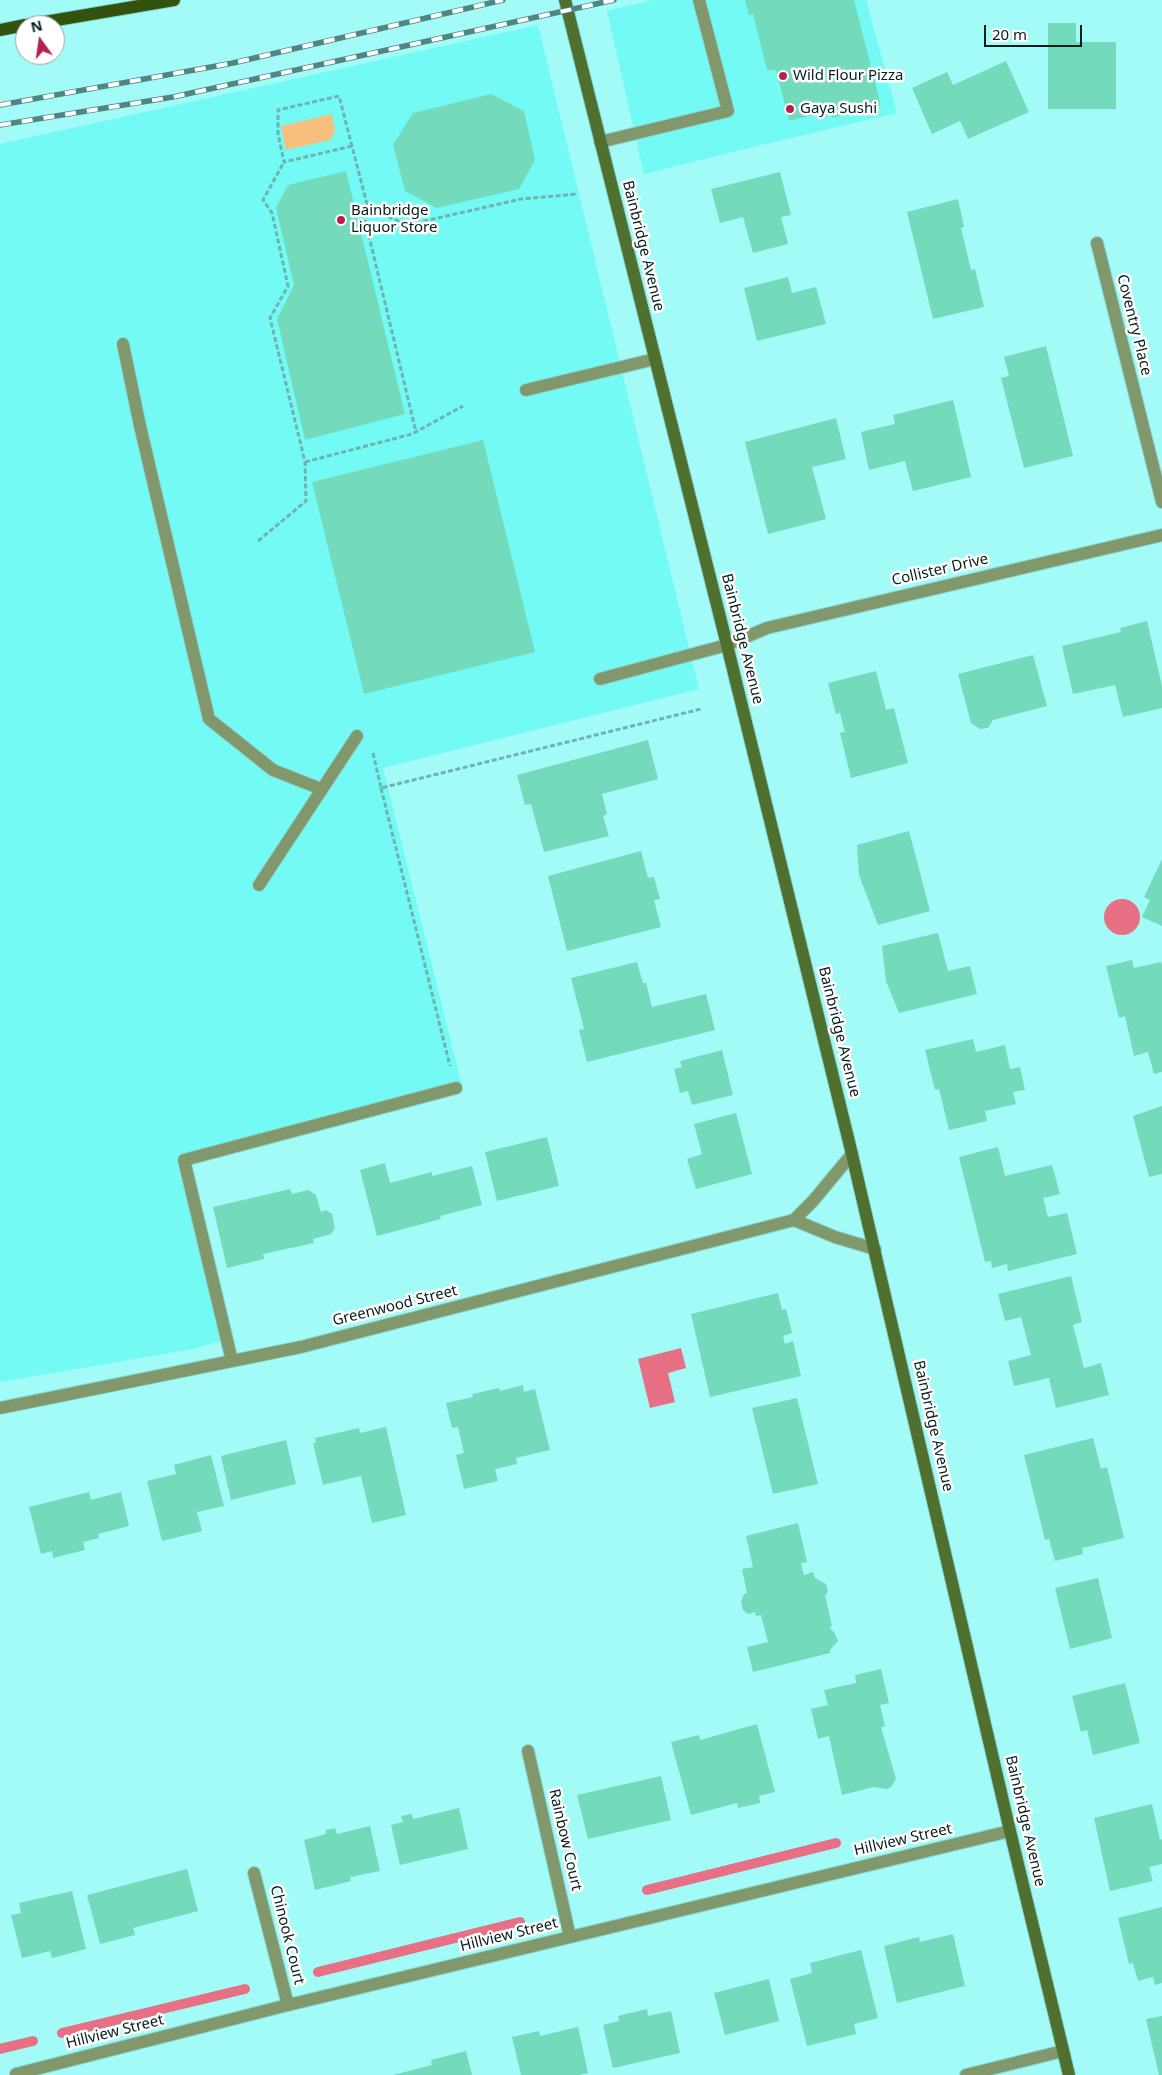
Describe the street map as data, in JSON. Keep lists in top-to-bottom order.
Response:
{
  "streets": {
    "street": [
      "Bainbridge Avenue",
      "Coventry Place",
      "Collister Drive",
      "Greenwood Street",
      "Rainbow Court",
      "Hillview Street",
      "Chinook Court"
    ]
  },
  "crossings": [
    ["Bainbridge Avenue", "Collister Drive"],
    ["Bainbridge Avenue", "Hillview Street"],
    ["Rainbow Court", "Hillview Street"],
    ["Hillview Street", "Chinook Court"]
  ],
  "places": ["Wild Flour Pizza", "Gaya Sushi", "Bainbridge Liquor Store"],
  "scale_bar": "20 m",
  "north": "top"
}
